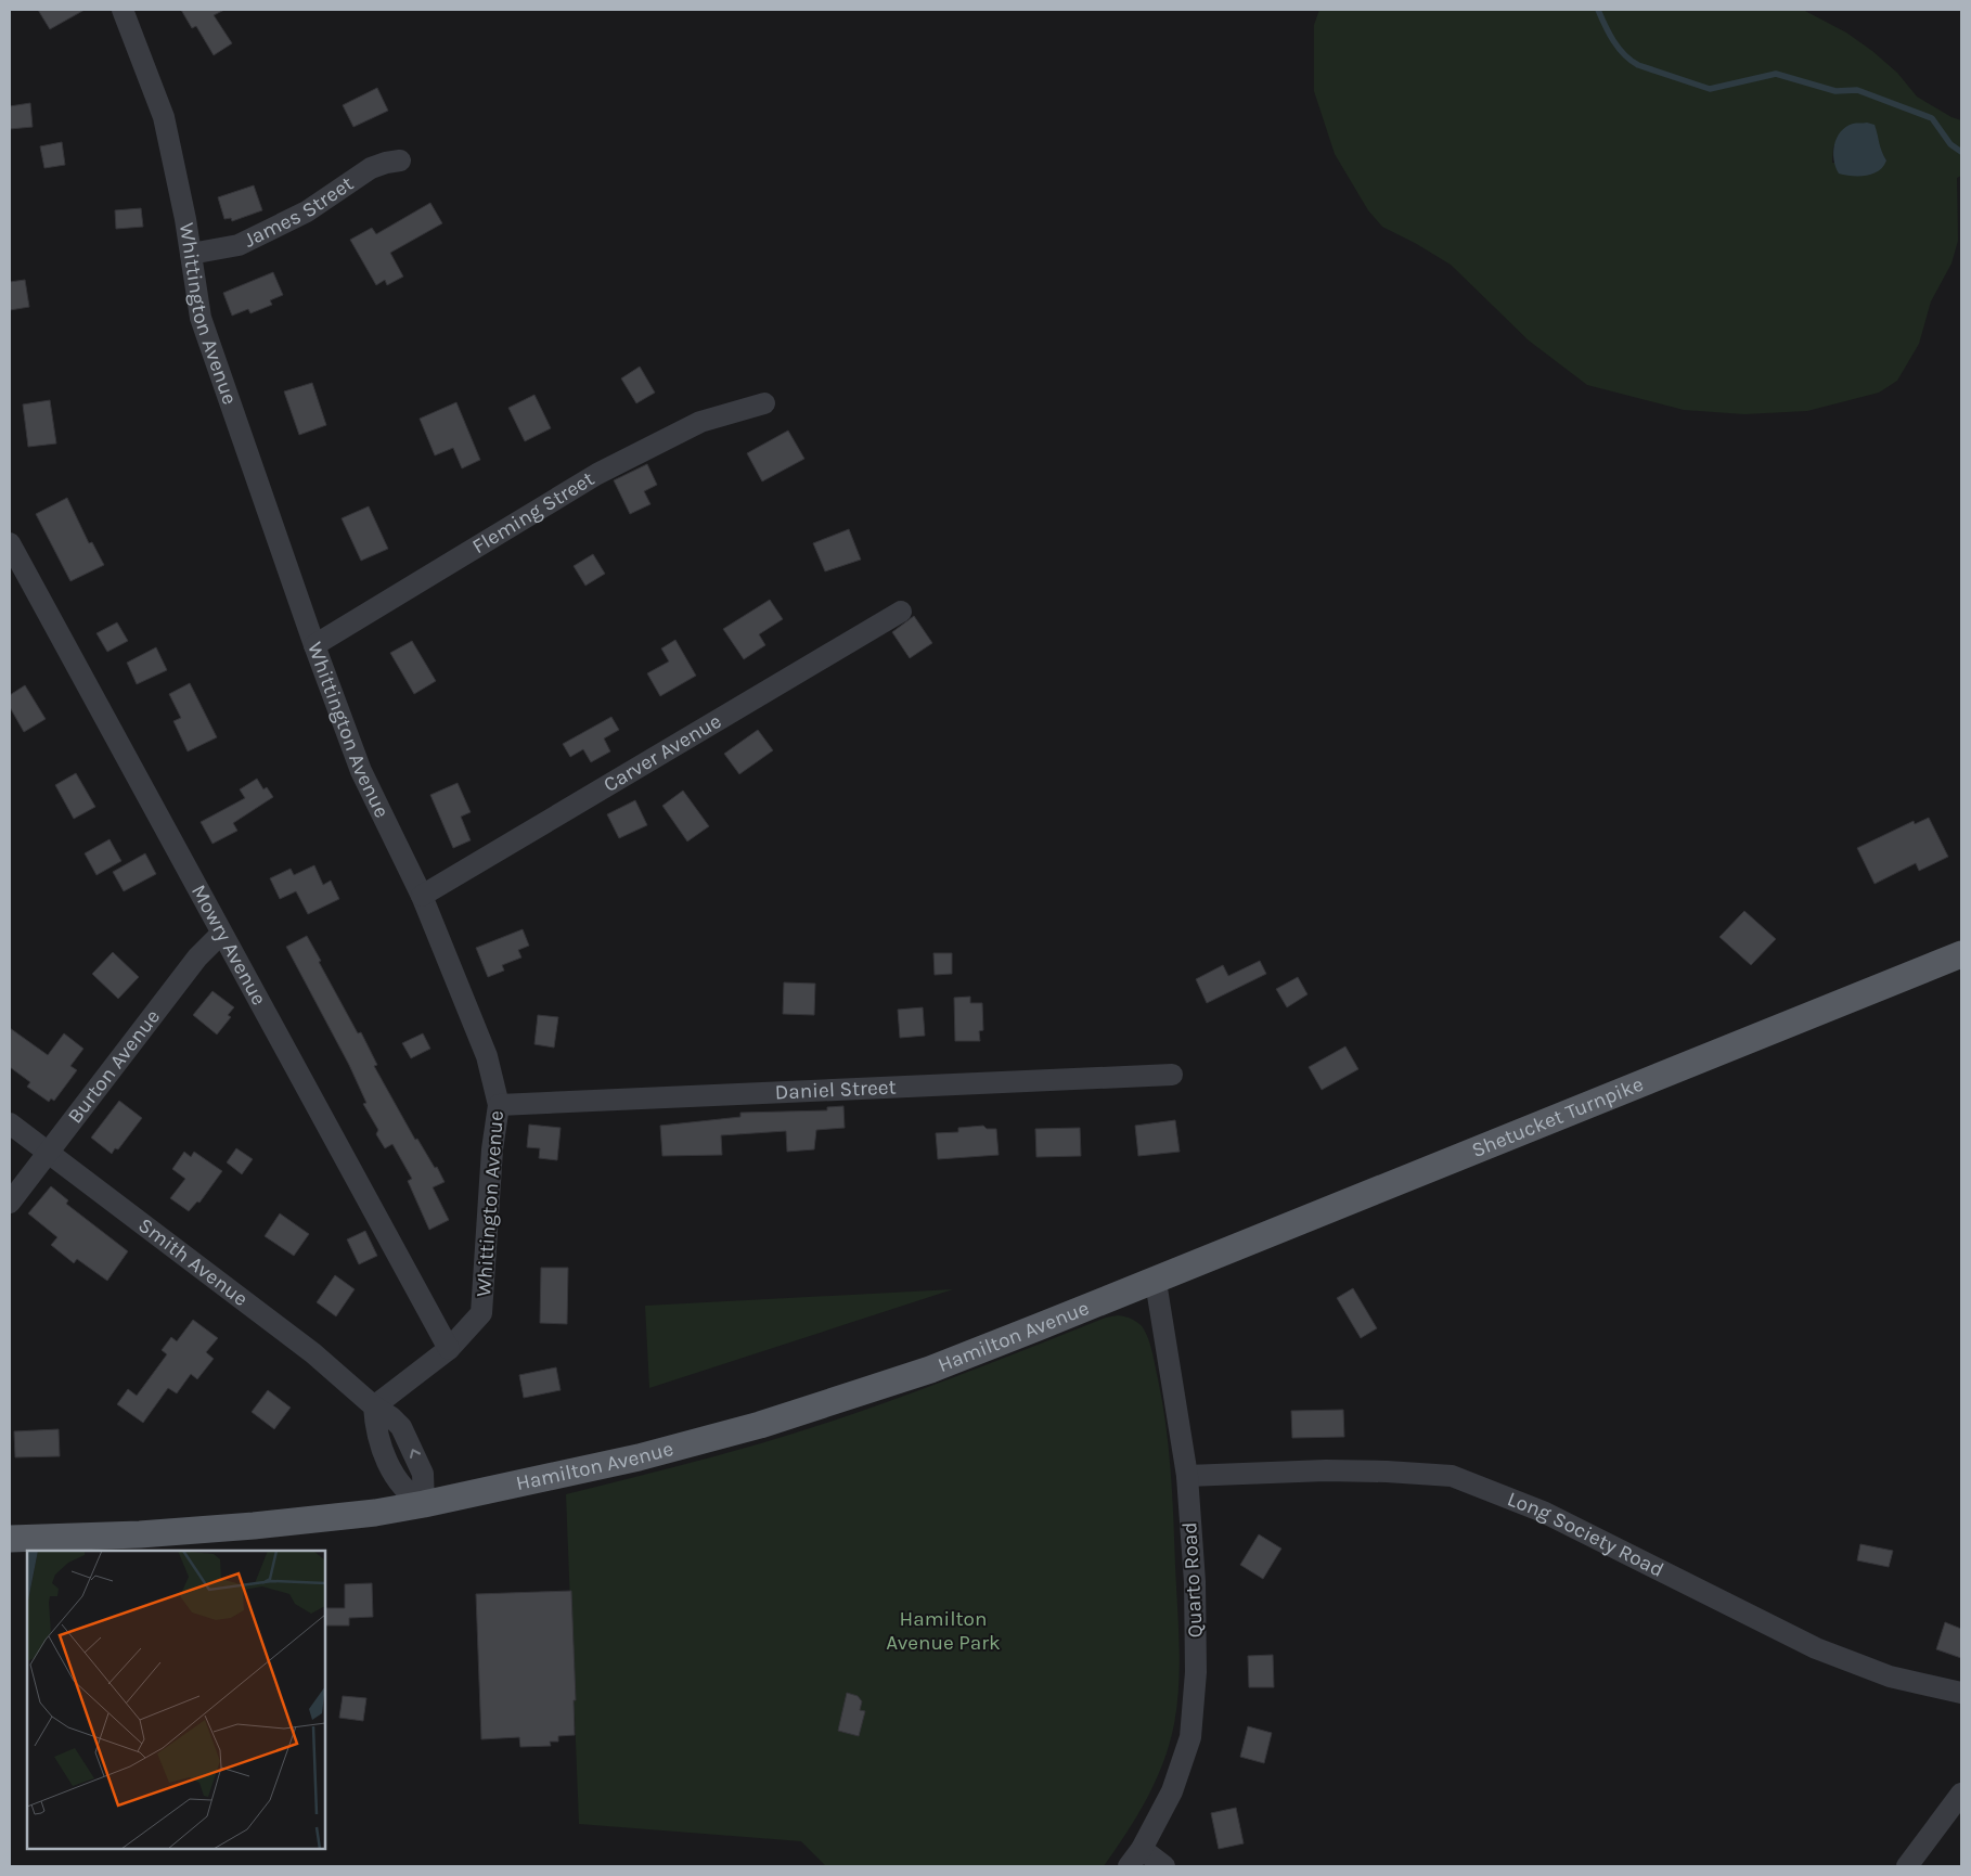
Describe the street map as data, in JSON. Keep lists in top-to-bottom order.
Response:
{
  "streets": {
    "main road": ["Shetucket Turnpike", "Hamilton Avenue"],
    "street": [
      "James Street",
      "Whittington Avenue",
      "Fleming Street",
      "Carver Avenue",
      "Mowry Avenue",
      "Burton Avenue",
      "Daniel Street",
      "Smith Avenue",
      "Long Society Road",
      "Quarto Road"
    ]
  },
  "crossings": [
    ["James Street", "Whittington Avenue"],
    ["Whittington Avenue", "Fleming Street"],
    ["Whittington Avenue", "Carver Avenue"],
    ["Whittington Avenue", "Mowry Avenue"],
    ["Whittington Avenue", "Daniel Street"],
    ["Whittington Avenue", "Smith Avenue"],
    ["Mowry Avenue", "Burton Avenue"],
    ["Burton Avenue", "Smith Avenue"],
    ["Shetucket Turnpike", "Hamilton Avenue"],
    ["Shetucket Turnpike", "Quarto Road"],
    ["Smith Avenue", "Hamilton Avenue"],
    ["Hamilton Avenue", "Quarto Road"],
    ["Long Society Road", "Quarto Road"]
  ],
  "parks": ["Hamilton Avenue Park"]
}
